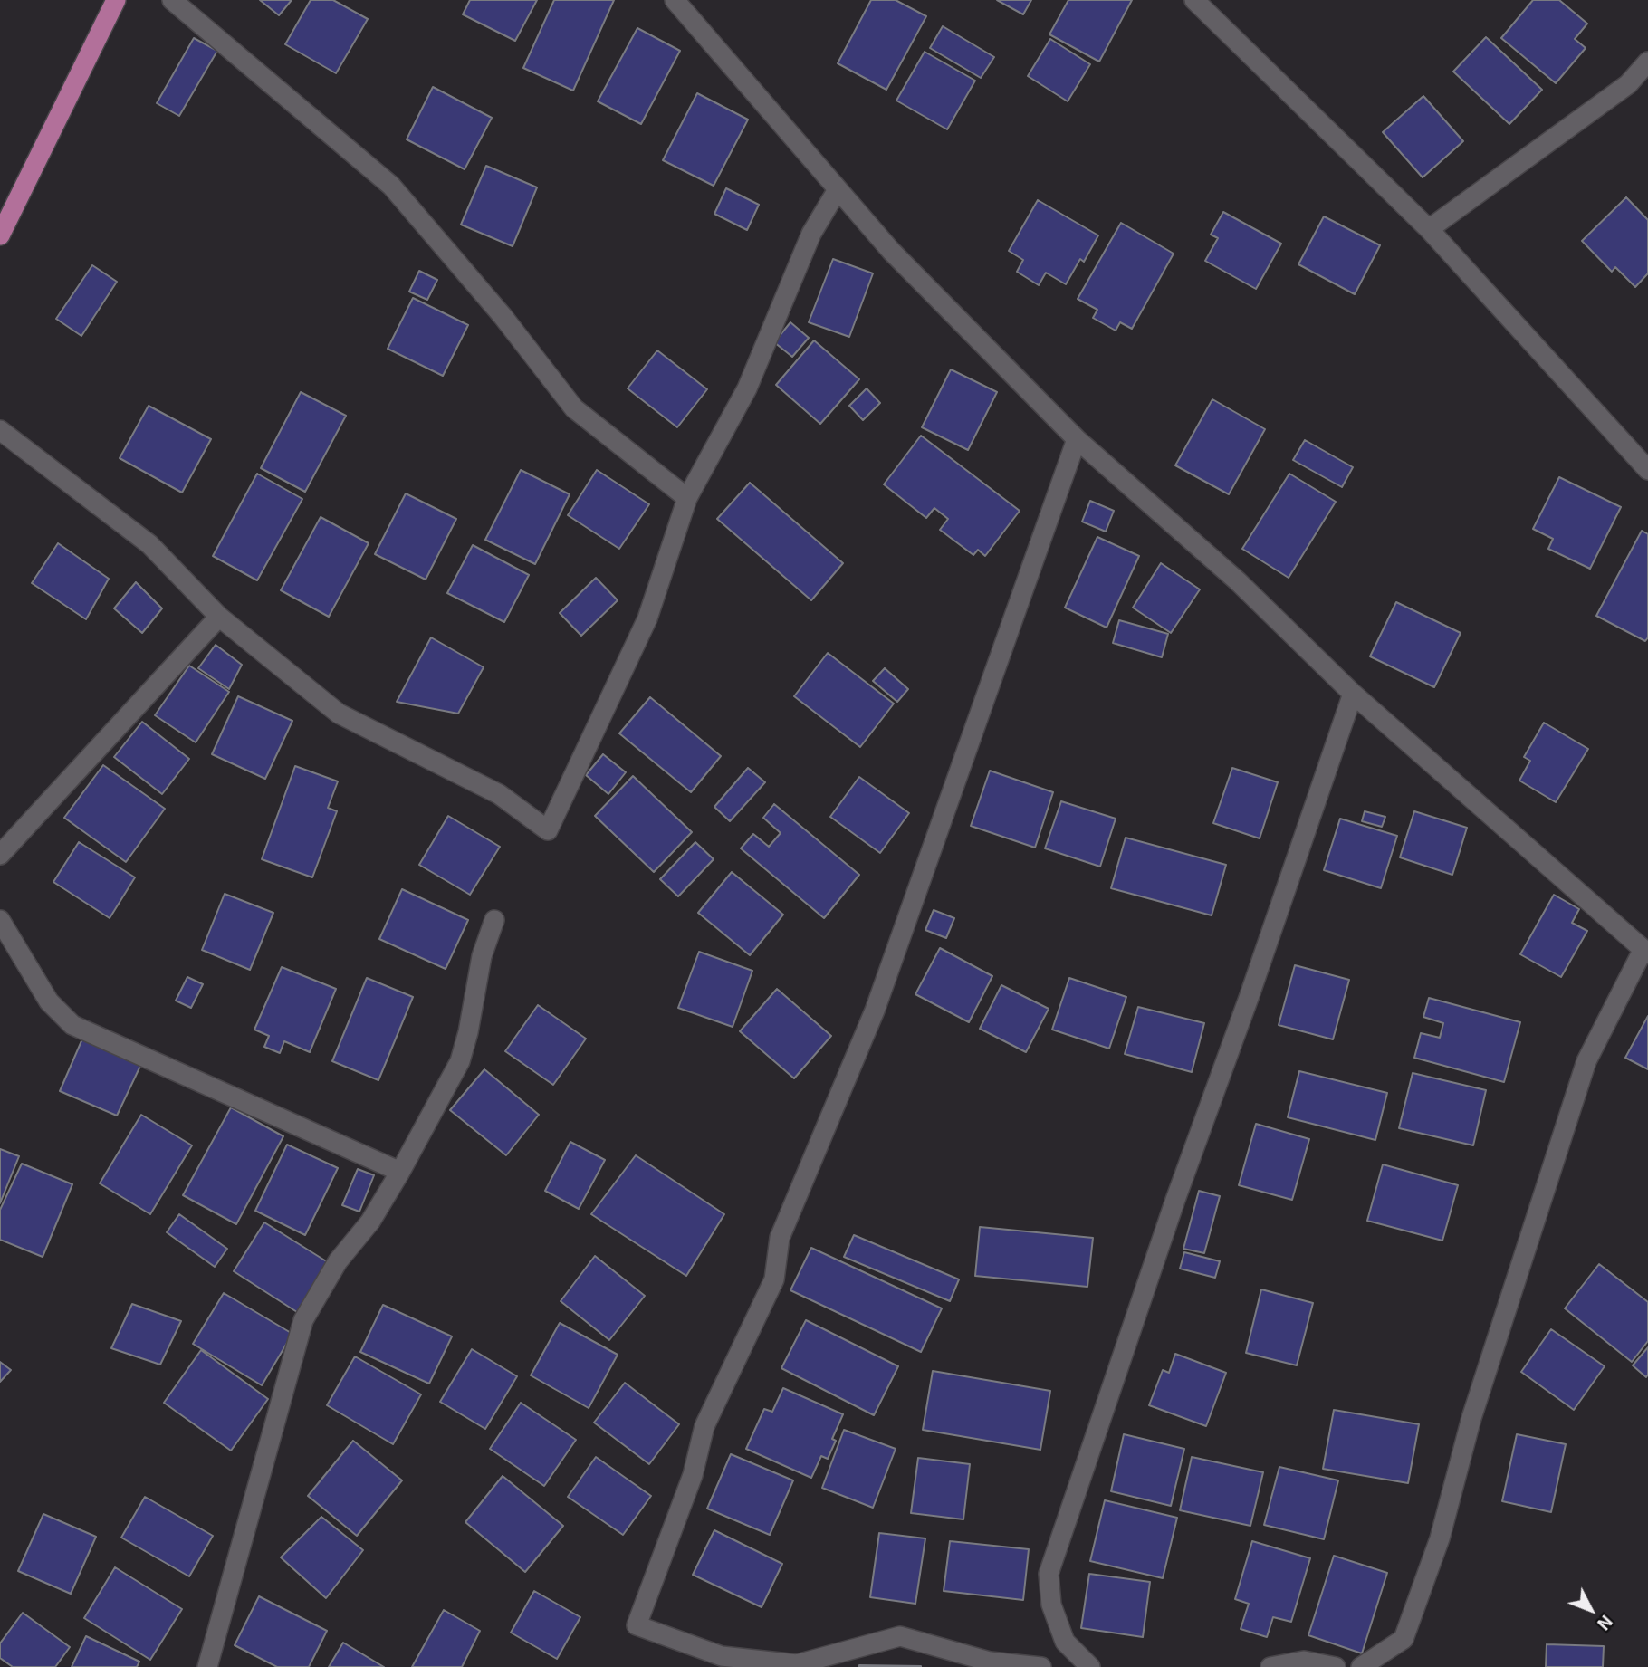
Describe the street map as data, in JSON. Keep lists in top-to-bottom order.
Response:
{
  "north": "bottom right"
}
